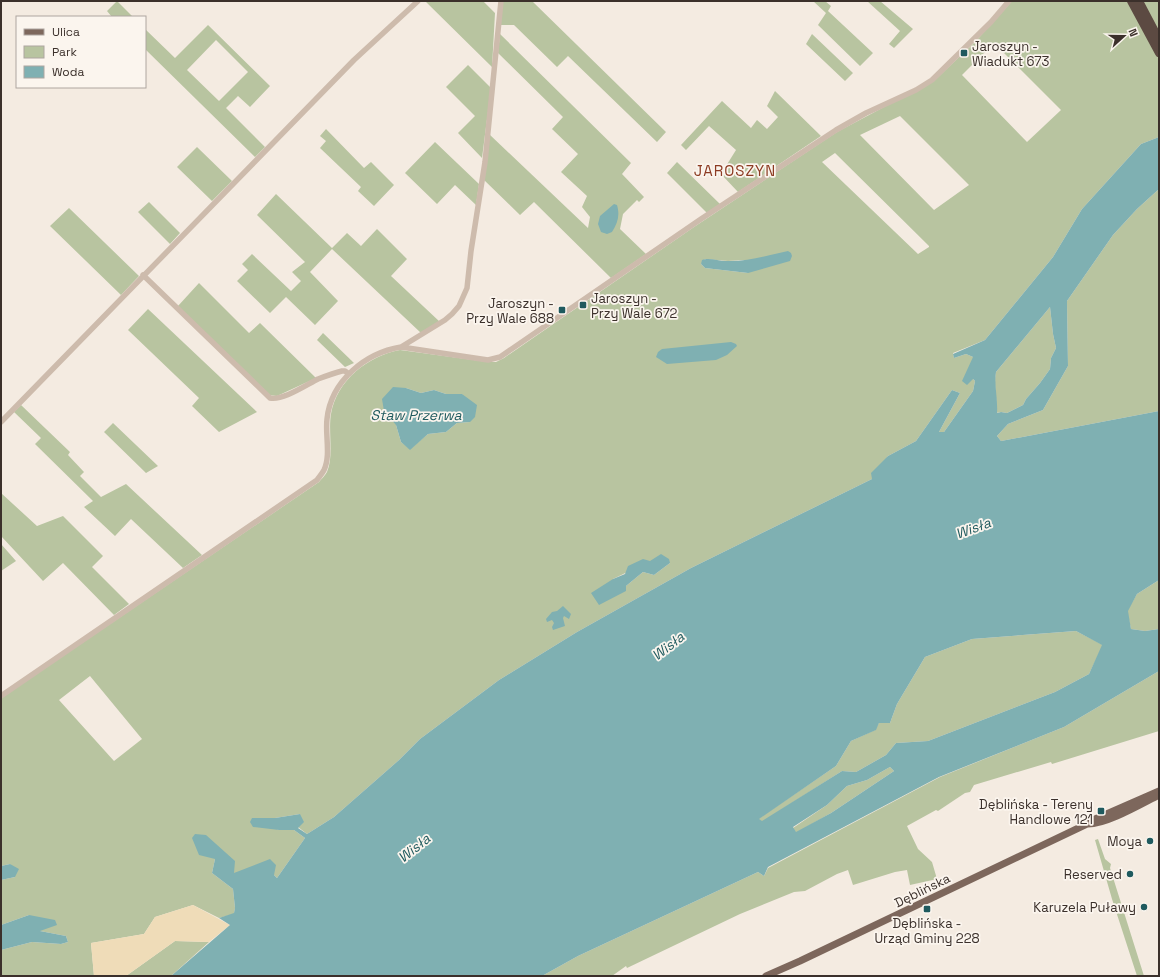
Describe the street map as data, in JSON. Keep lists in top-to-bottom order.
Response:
{
  "streets": {
    "main road": ["Dęblińska"]
  },
  "districts": ["JAROSZYN"],
  "water": ["Staw Przerwa", "Wisła"],
  "places": {
    "transit": [
      "Jaroszyn - Wiadukt 673",
      "Jaroszyn - Przy Wale 672",
      "Jaroszyn - Przy Wale 688",
      "Dęblińska - Tereny Handlowe 121",
      "Dęblińska - Urząd Gminy 228"
    ],
    "other": ["Moya", "Reserved", "Karuzela Puławy"]
  },
  "legend": ["Ulica", "Park", "Woda"],
  "north": "right"
}
